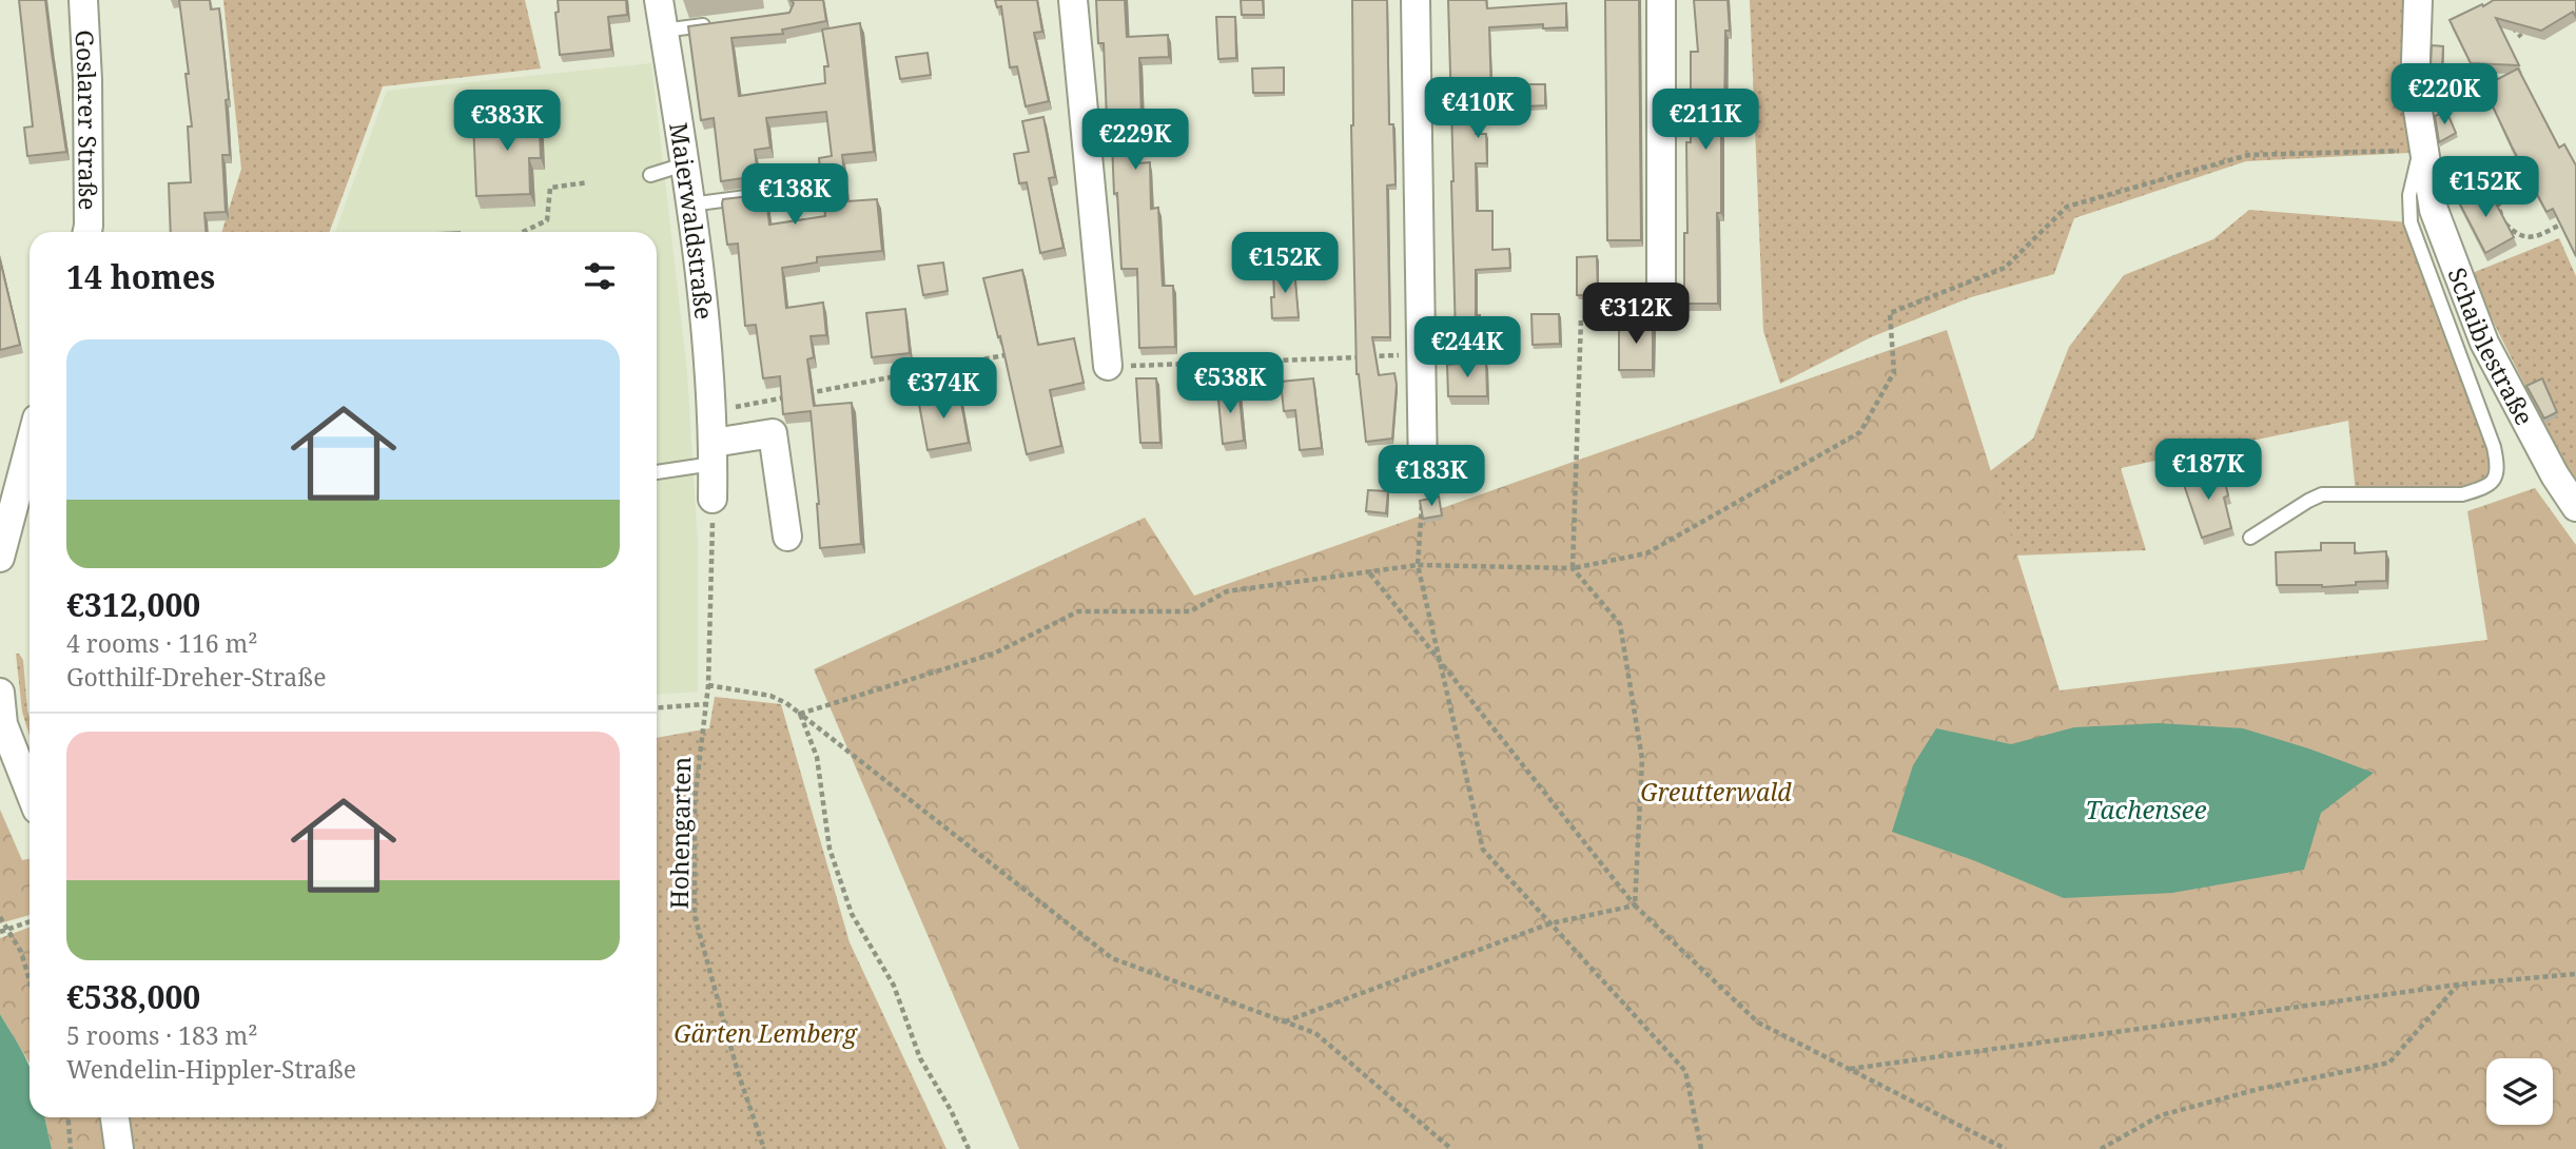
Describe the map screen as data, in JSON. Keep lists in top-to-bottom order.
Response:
{
  "streets": {
    "street": ["Goslarer Straße", "Maierwaldstraße", "Schaiblestraße"],
    "path": ["Hohengarten"]
  },
  "crossings": [
    ["Maierwaldstraße", "Hohengarten"]
  ],
  "water": ["Tachensee"],
  "parks": ["Greutterwald", "Gärten Lemberg"],
  "page": {
    "price": [
      "€220K",
      "€410K",
      "€211K",
      "€383K",
      "€229K",
      "€152K",
      "€138K",
      "€152K",
      "€312K",
      "€244K",
      "€538K",
      "€374K",
      "€187K",
      "€183K"
    ],
    "heading": "14 homes",
    "list": [
      {
        "name": "€312,000",
        "note": "4 rooms · 116 m² · Gotthilf-Dreher-Straße"
      },
      {
        "name": "€538,000",
        "note": "5 rooms · 183 m² · Wendelin-Hippler-Straße"
      }
    ]
  }
}
